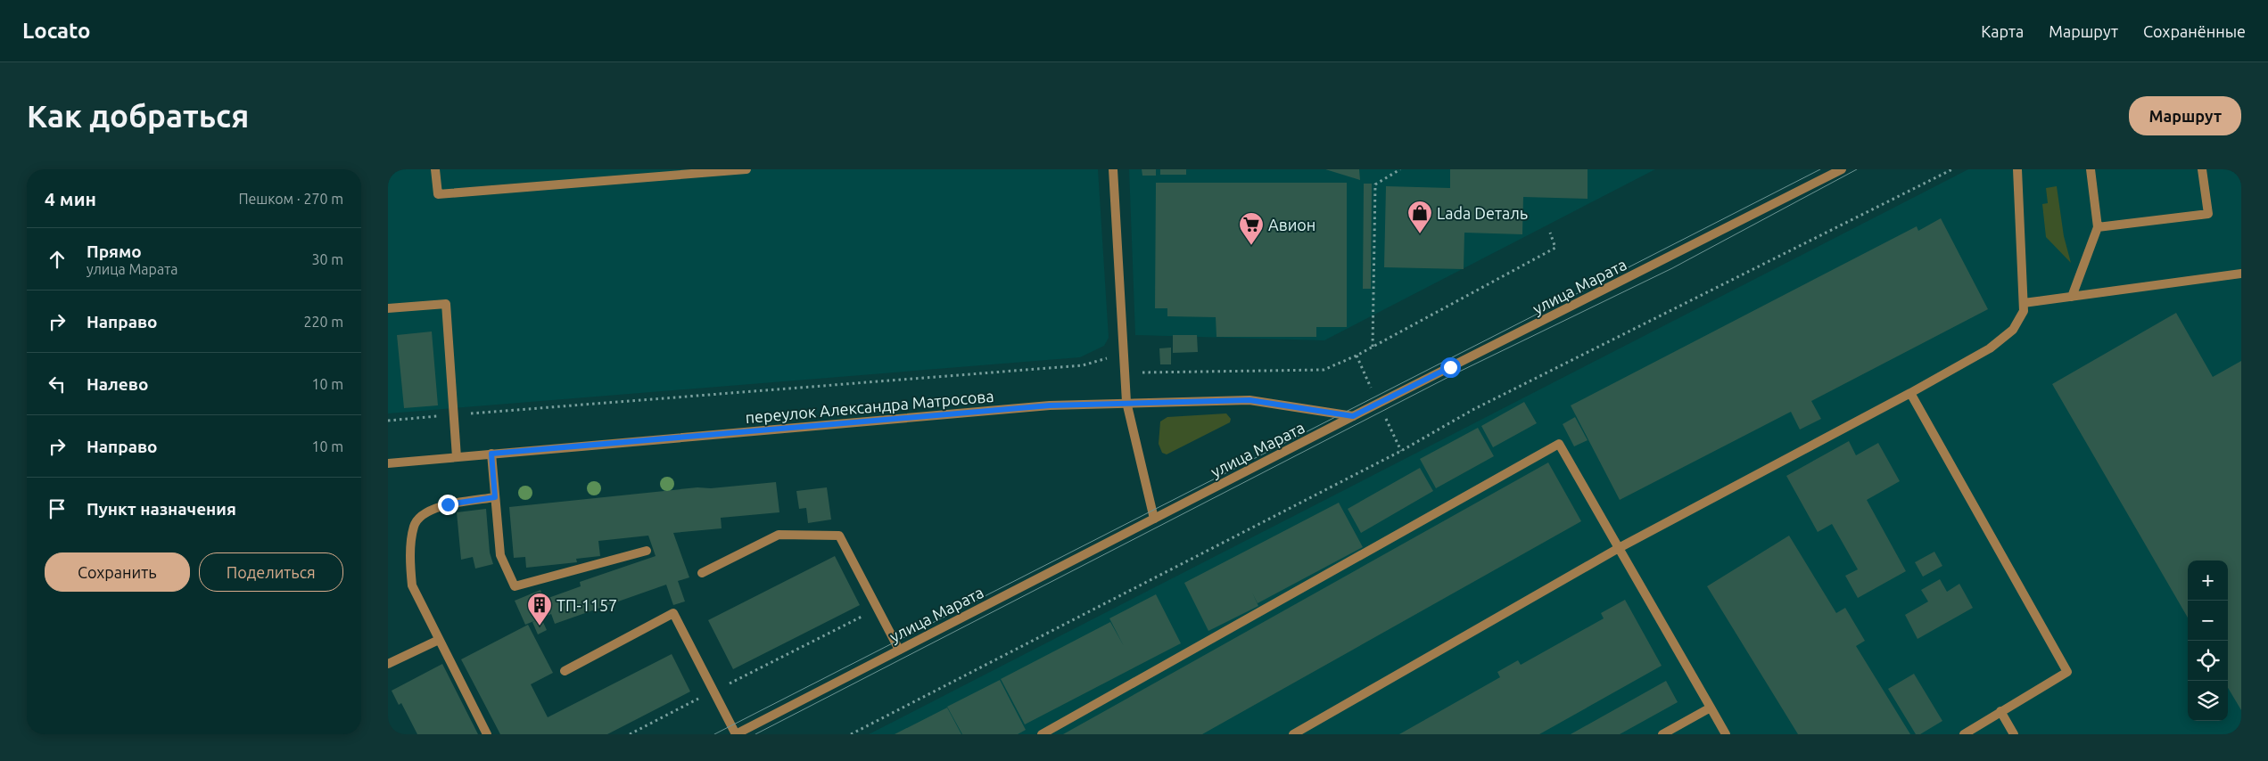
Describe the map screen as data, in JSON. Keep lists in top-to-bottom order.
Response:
{
  "streets": {
    "street": ["улица Марата", "переулок Александра Матросова"]
  },
  "crossings": [
    ["улица Марата", "переулок Александра Матросова"]
  ],
  "places": {
    "shop": ["Lada Dеталь"],
    "supermarket": ["Авион"],
    "building": ["ТП-1157"]
  },
  "page": {
    "header": "Locato",
    "nav": ["Карта", "Маршрут", "Сохранённые"],
    "buttons": [
      "Маршрут",
      ["Сохранить", "Поделиться"]
    ],
    "title": "Как добраться",
    "heading": ["4 мин", "Пешком · 270 m"],
    "list": [
      ["Прямо", "улица Марата", "30 m"],
      ["Направо", "220 m"],
      ["Налево", "10 m"],
      ["Направо", "10 m"],
      "Пункт назначения"
    ],
    "map_buttons": ["+", "−"]
  }
}
